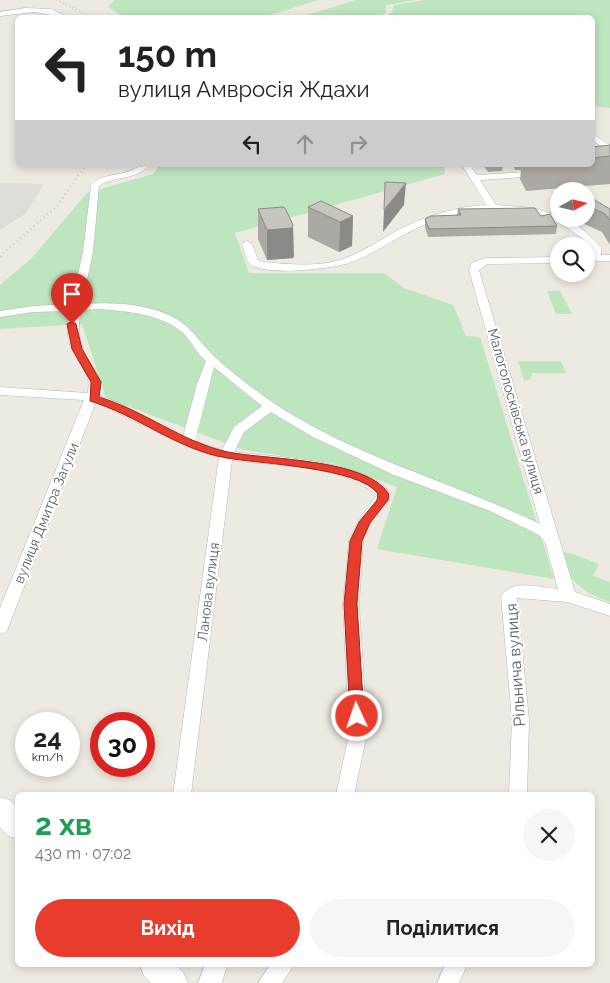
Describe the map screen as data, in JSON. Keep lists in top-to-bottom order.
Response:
{
  "streets": {
    "street": [
      "Малоголосківська вулиця",
      "вулиця Дмитра Загули",
      "Ланова вулиця",
      "Рільнича вулиця"
    ]
  },
  "crossings": [
    ["Малоголосківська вулиця", "Рільнича вулиця"]
  ],
  "north": "right",
  "page": {
    "turn": ["150 m", "вулиця Амвросія Ждахи"],
    "speed": "24 km/h",
    "limit": "30",
    "heading": ["2 хв", "430 m · 07:02"],
    "buttons": ["Вихід", "Поділитися"]
  }
}
